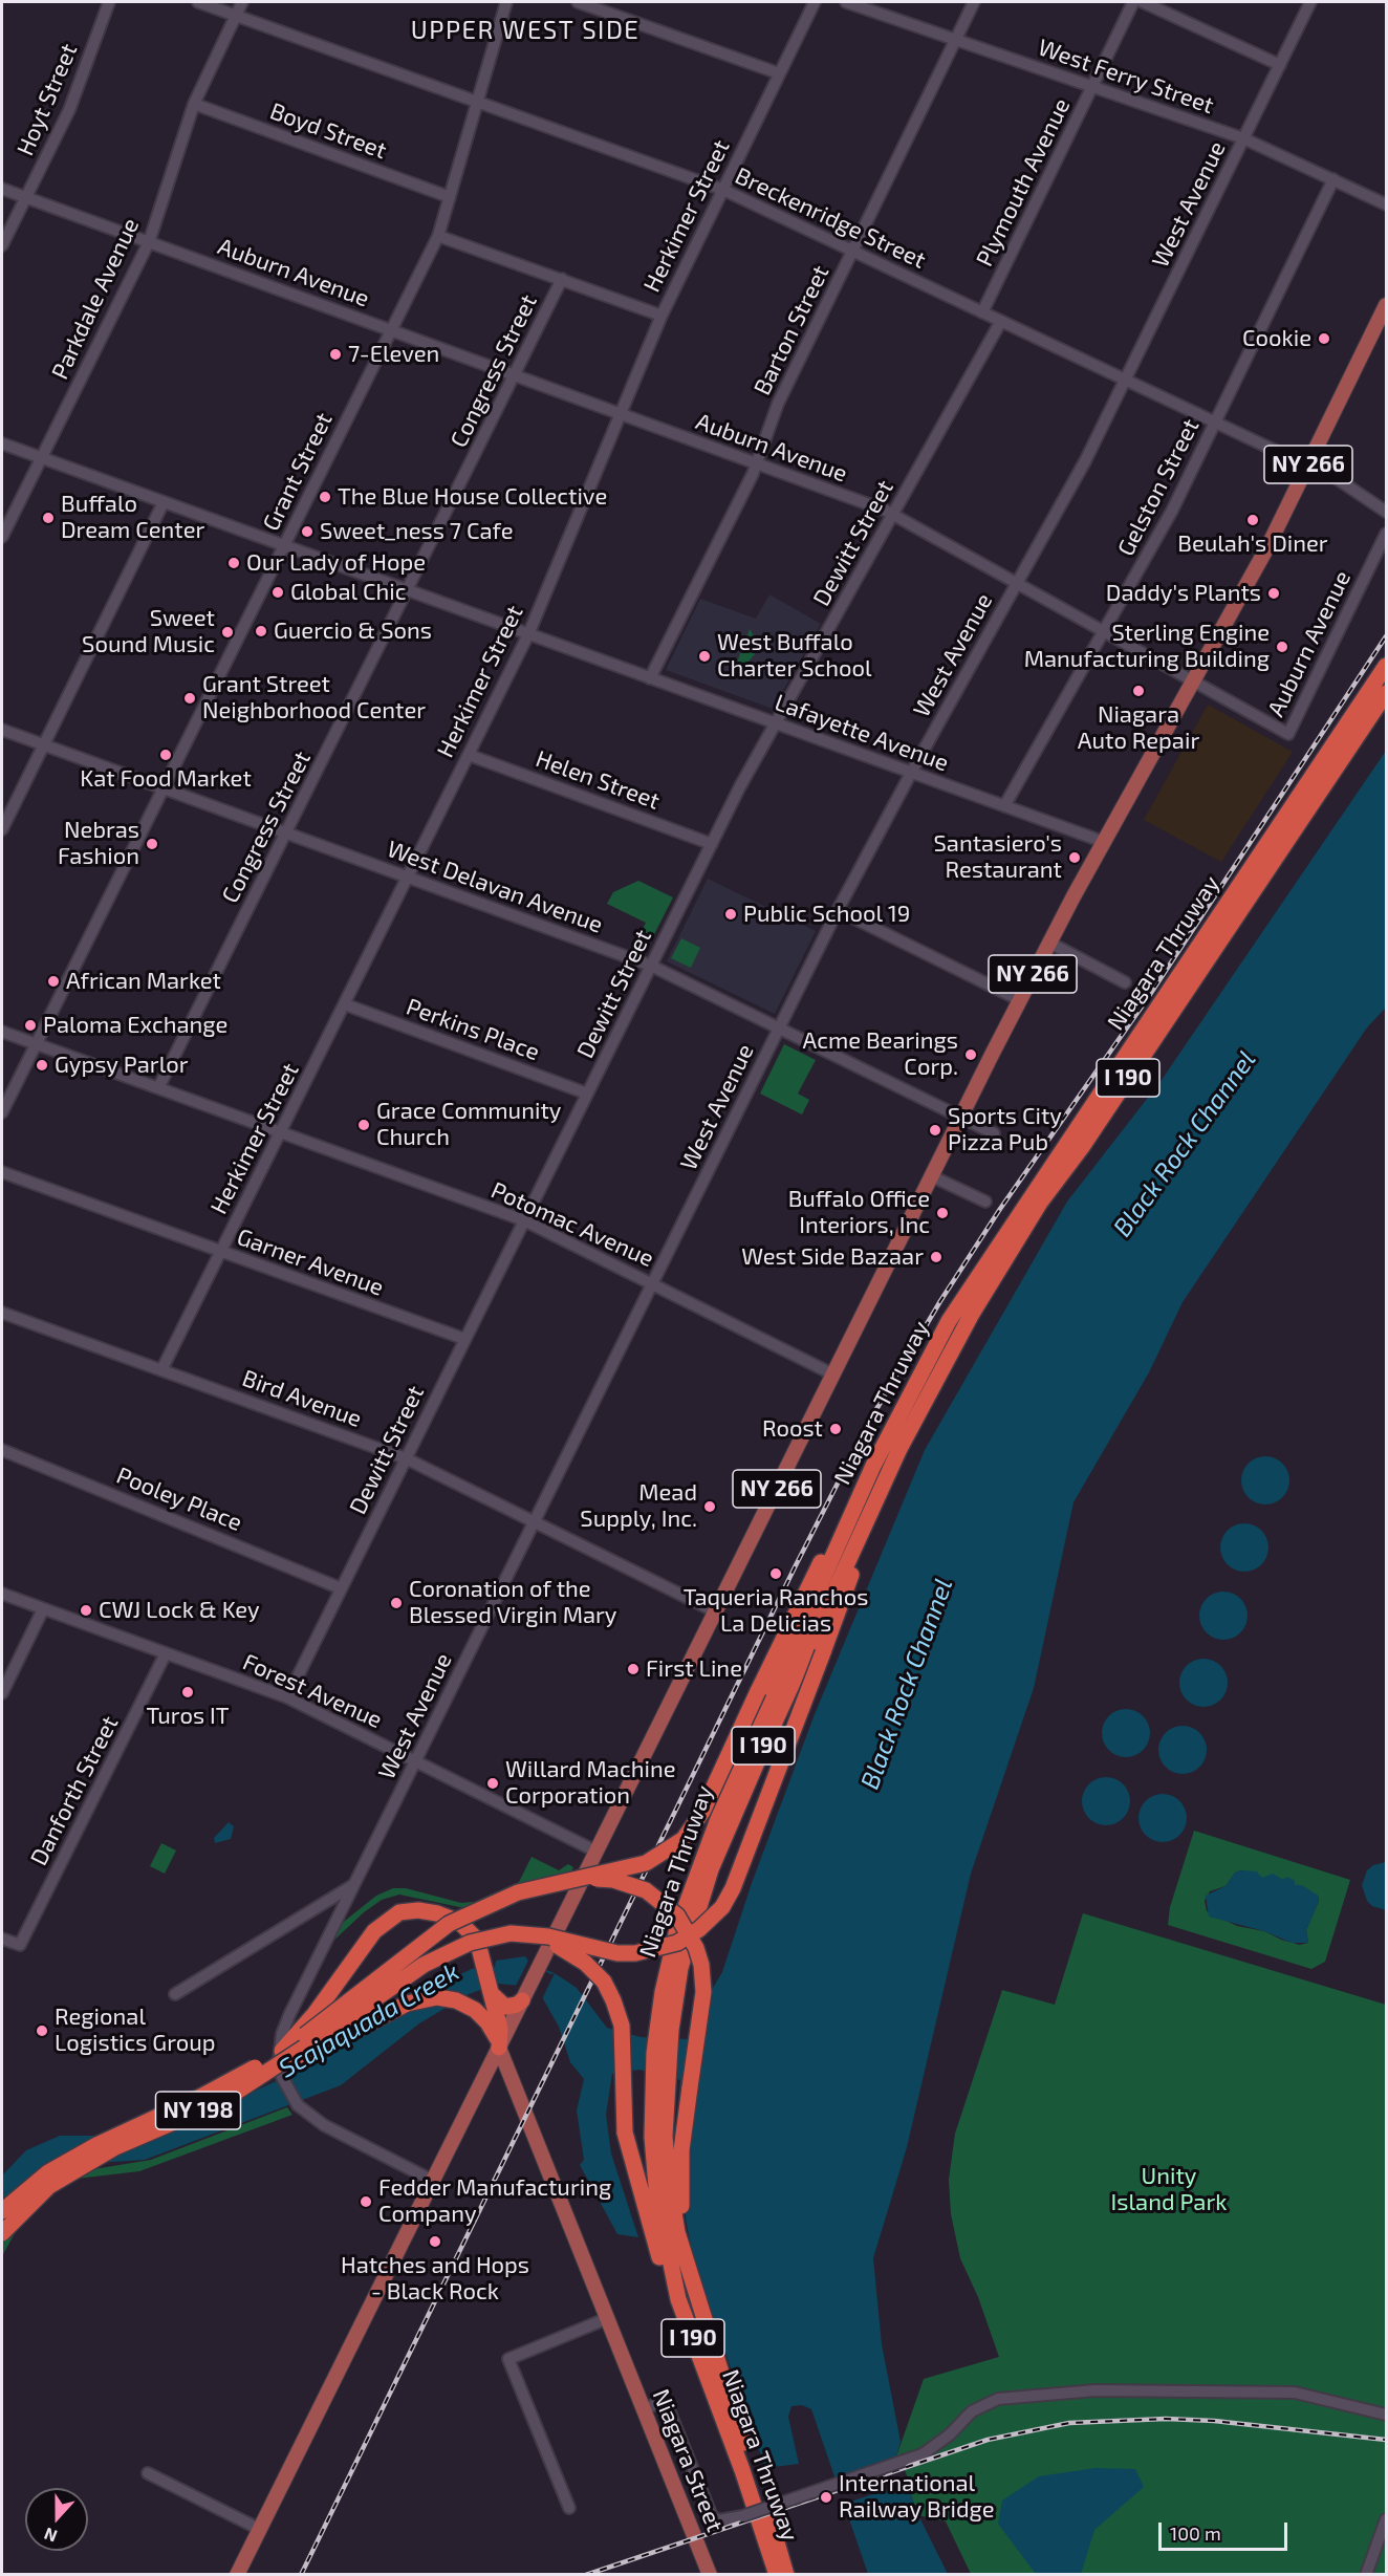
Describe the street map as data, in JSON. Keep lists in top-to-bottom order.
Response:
{
  "streets": {
    "highway": ["Niagara Thruway", "I 190", "NY 198"],
    "main road": ["NY 266", "Niagara Street"],
    "street": [
      "West Ferry Street",
      "Hoyt Street",
      "Boyd Street",
      "Plymouth Avenue",
      "West Avenue",
      "Herkimer Street",
      "Breckenridge Street",
      "Auburn Avenue",
      "Parkdale Avenue",
      "Barton Street",
      "Congress Street",
      "Grant Street",
      "Gelston Street",
      "Dewitt Street",
      "Lafayette Avenue",
      "Helen Street",
      "West Delavan Avenue",
      "Perkins Place",
      "Potomac Avenue",
      "Garner Avenue",
      "Bird Avenue",
      "Pooley Place",
      "Forest Avenue",
      "Danforth Street"
    ]
  },
  "crossings": [
    ["West Ferry Street", "Plymouth Avenue"],
    ["West Ferry Street", "West Avenue"],
    ["West Ferry Street", "Barton Street"],
    ["West Ferry Street", "Gelston Street"],
    ["Hoyt Street", "Auburn Avenue"],
    ["Boyd Street", "Parkdale Avenue"],
    ["Boyd Street", "Grant Street"],
    ["Plymouth Avenue", "Breckenridge Street"],
    ["West Avenue", "Breckenridge Street"],
    ["West Avenue", "Auburn Avenue"],
    ["West Avenue", "Lafayette Avenue"],
    ["West Avenue", "West Delavan Avenue"],
    ["West Avenue", "Potomac Avenue"],
    ["West Avenue", "Bird Avenue"],
    ["West Avenue", "Forest Avenue"],
    ["Herkimer Street", "Breckenridge Street"],
    ["Herkimer Street", "Auburn Avenue"],
    ["Herkimer Street", "Lafayette Avenue"],
    ["Herkimer Street", "Helen Street"],
    ["Herkimer Street", "West Delavan Avenue"],
    ["Herkimer Street", "Perkins Place"],
    ["Herkimer Street", "Potomac Avenue"],
    ["Herkimer Street", "Garner Avenue"],
    ["Herkimer Street", "Bird Avenue"],
    ["Breckenridge Street", "Parkdale Avenue"],
    ["Breckenridge Street", "Barton Street"],
    ["Breckenridge Street", "NY 266"],
    ["Breckenridge Street", "Grant Street"],
    ["Breckenridge Street", "Gelston Street"],
    ["Breckenridge Street", "Dewitt Street"],
    ["Auburn Avenue", "Parkdale Avenue"],
    ["Auburn Avenue", "Barton Street"],
    ["Auburn Avenue", "Congress Street"],
    ["Auburn Avenue", "NY 266"],
    ["Auburn Avenue", "Grant Street"],
    ["Auburn Avenue", "Gelston Street"],
    ["Auburn Avenue", "Dewitt Street"],
    ["Parkdale Avenue", "Lafayette Avenue"],
    ["Barton Street", "Lafayette Avenue"],
    ["Congress Street", "Lafayette Avenue"],
    ["Congress Street", "West Delavan Avenue"],
    ["Congress Street", "Potomac Avenue"],
    ["NY 266", "Lafayette Avenue"],
    ["NY 266", "West Delavan Avenue"],
    ["NY 266", "Potomac Avenue"],
    ["NY 266", "Bird Avenue"],
    ["NY 266", "Forest Avenue"],
    ["NY 266", "Niagara Street"],
    ["Grant Street", "Lafayette Avenue"],
    ["Grant Street", "West Delavan Avenue"],
    ["Grant Street", "Potomac Avenue"],
    ["Gelston Street", "Lafayette Avenue"],
    ["Dewitt Street", "Lafayette Avenue"],
    ["Dewitt Street", "Helen Street"],
    ["Dewitt Street", "West Delavan Avenue"],
    ["Dewitt Street", "Perkins Place"],
    ["Dewitt Street", "Potomac Avenue"],
    ["Dewitt Street", "Garner Avenue"],
    ["Dewitt Street", "Bird Avenue"],
    ["Dewitt Street", "Pooley Place"],
    ["Dewitt Street", "Forest Avenue"],
    ["Forest Avenue", "Danforth Street"]
  ],
  "districts": ["UPPER WEST SIDE"],
  "water": ["Black Rock Channel", "Scajaquada Creek"],
  "parks": ["Unity Island Park"],
  "places": [
    "Cookie",
    "7-Eleven",
    "The Blue House Collective",
    "Buffalo Dream Center",
    "Beulah's Diner",
    "Sweet_ness 7 Cafe",
    "Our Lady of Hope",
    "Global Chic",
    "Daddy's Plants",
    "Guercio & Sons",
    "Sweet Sound Music",
    "Sterling Engine Manufacturing Building",
    "West Buffalo Charter School",
    "Niagara Auto Repair",
    "Grant Street Neighborhood Center",
    "Kat Food Market",
    "Nebras Fashion",
    "Santasiero's Restaurant",
    "Public School 19",
    "African Market",
    "Paloma Exchange",
    "Acme Bearings Corp.",
    "Gypsy Parlor",
    "Grace Community Church",
    "Sports City Pizza Pub",
    "Buffalo Office Interiors, Inc",
    "West Side Bazaar",
    "Roost",
    "Mead Supply, Inc.",
    "Taqueria Ranchos La Delicias",
    "Coronation of the Blessed Virgin Mary",
    "CWJ Lock & Key",
    "First Line",
    "Turos IT",
    "Willard Machine Corporation",
    "Regional Logistics Group",
    "Fedder Manufacturing Company",
    "Hatches and Hops - Black Rock",
    "International Railway Bridge"
  ],
  "scale_bar": "100 m",
  "north": "bottom"
}
